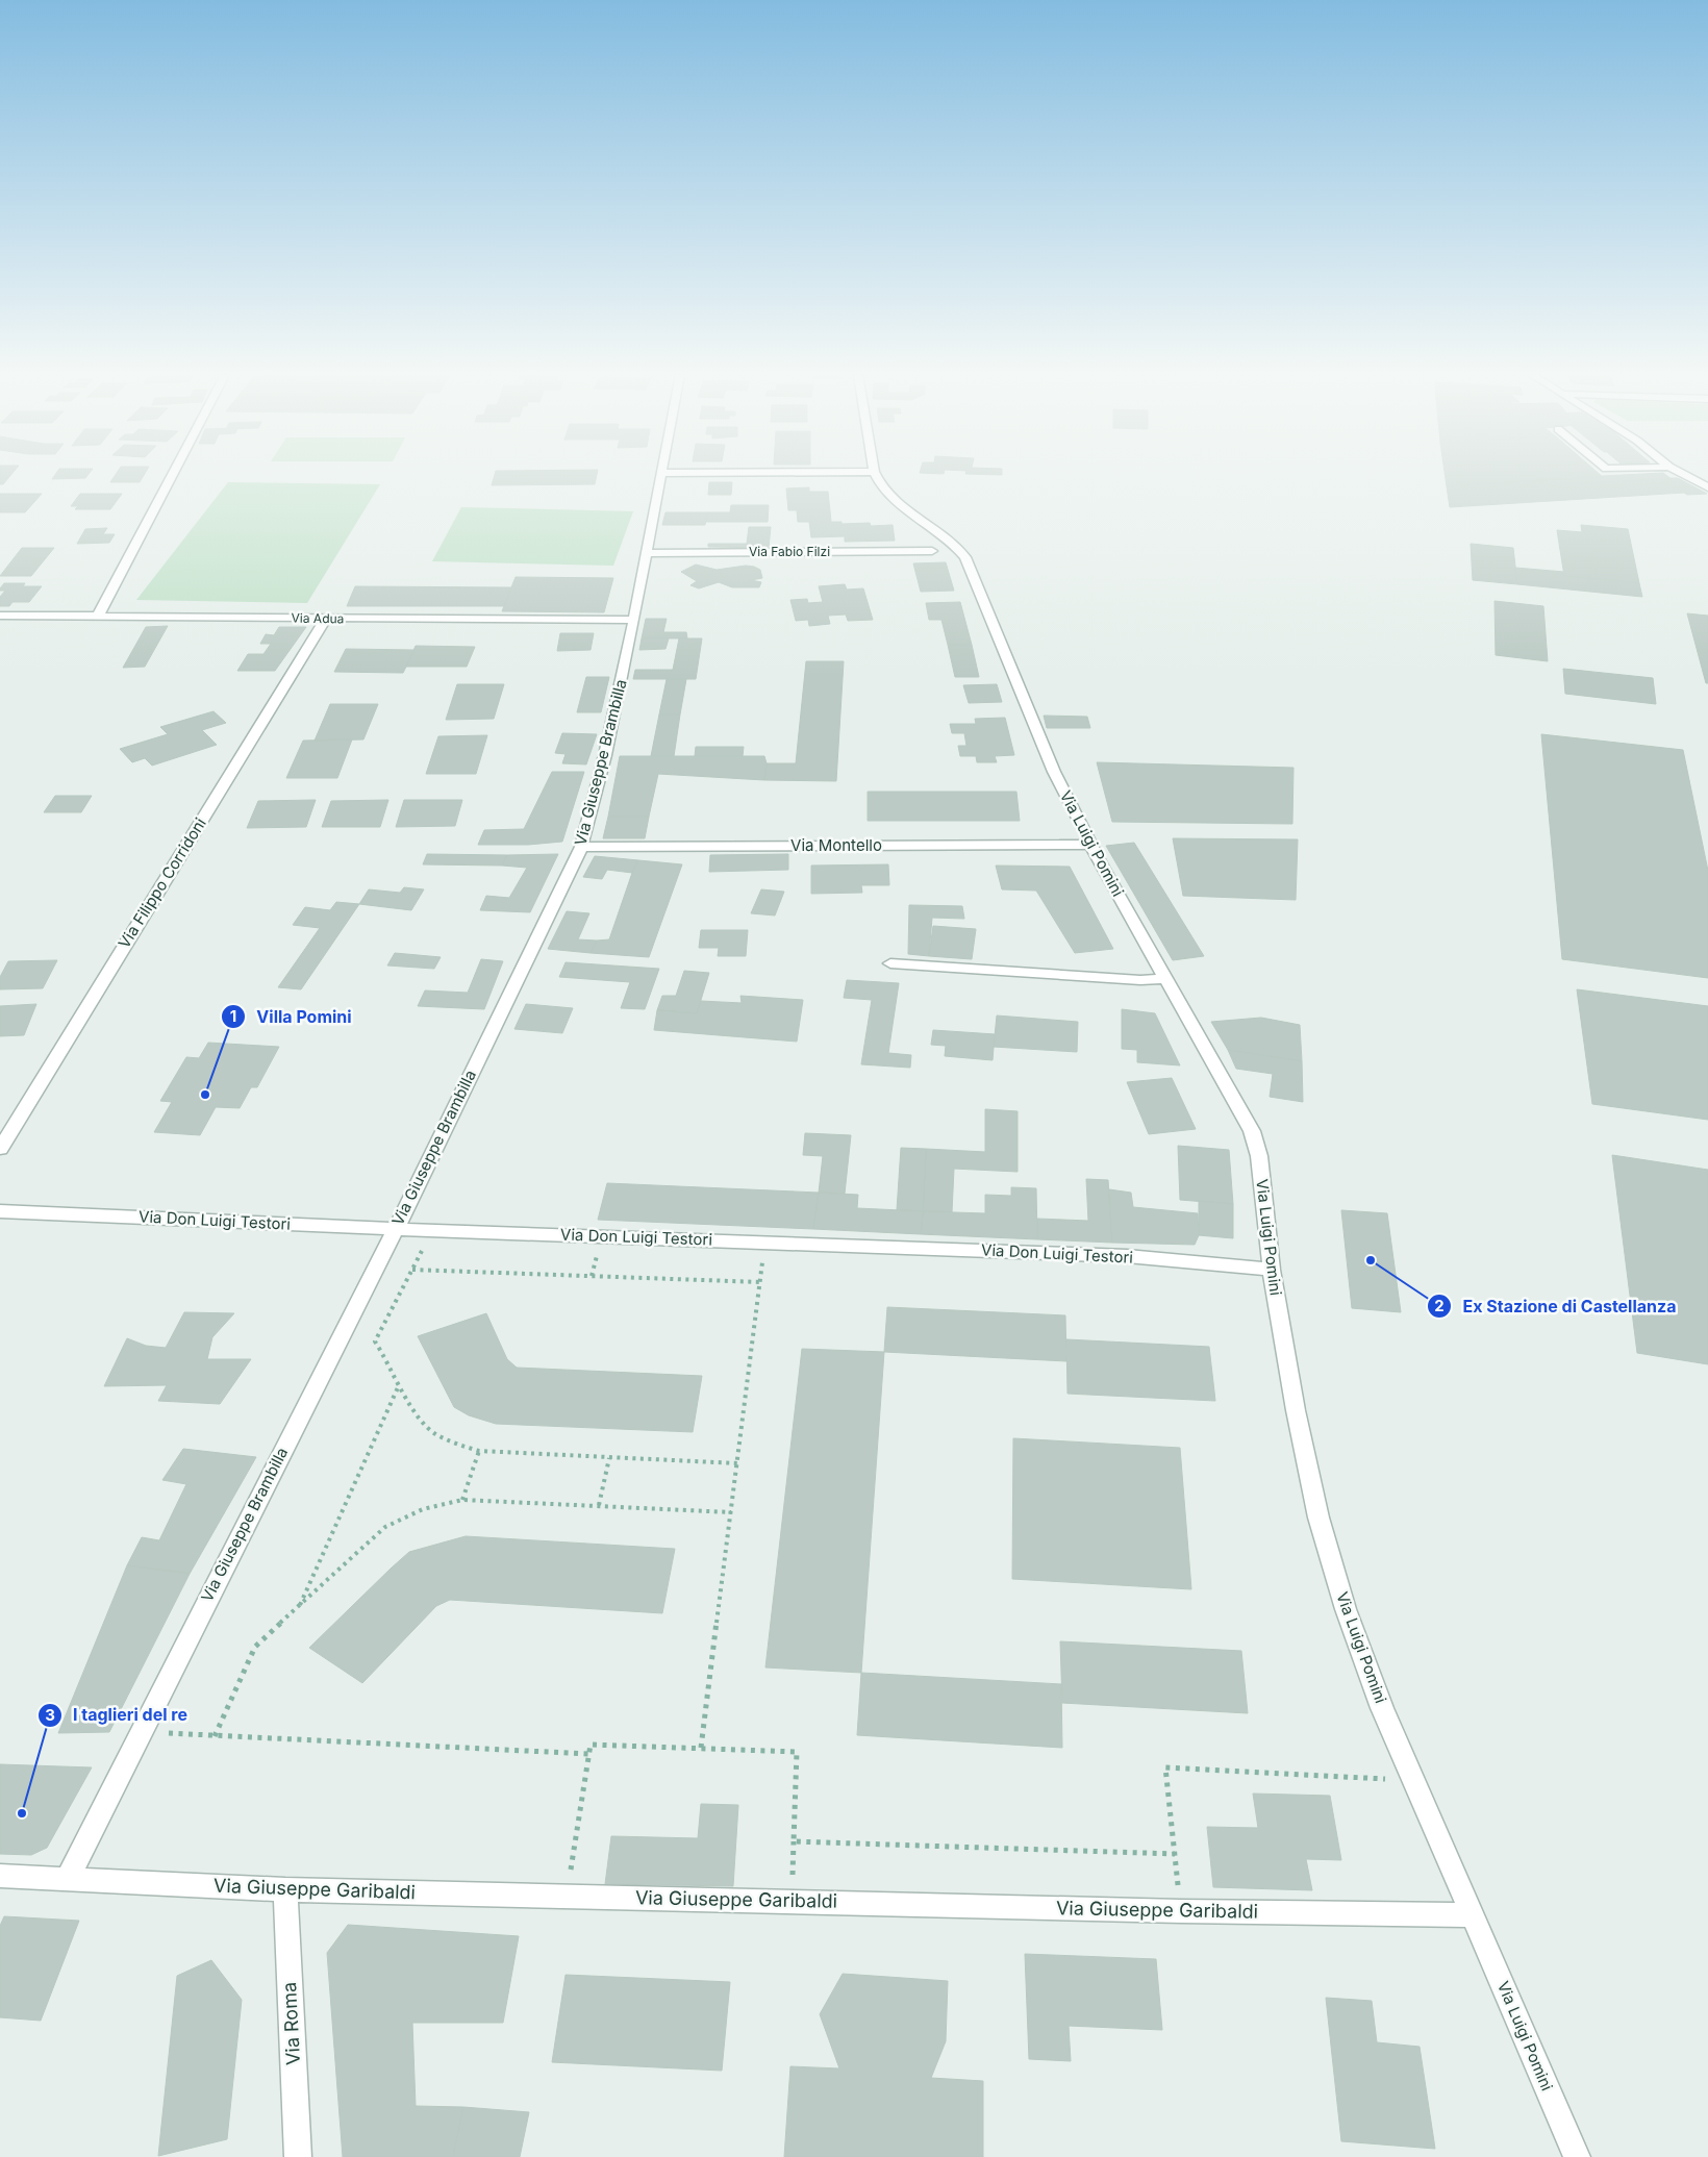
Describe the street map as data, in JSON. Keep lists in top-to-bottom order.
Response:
{
  "streets": {
    "street": [
      "Via Fabio Filzi",
      "Via Adua",
      "Via Giuseppe Brambilla",
      "Via Luigi Pomini",
      "Via Montello",
      "Via Filippo Corridoni",
      "Via Don Luigi Testori",
      "Via Giuseppe Garibaldi",
      "Via Roma"
    ]
  },
  "crossings": [
    ["Via Fabio Filzi", "Via Giuseppe Brambilla"],
    ["Via Adua", "Via Giuseppe Brambilla"],
    ["Via Adua", "Via Filippo Corridoni"],
    ["Via Giuseppe Brambilla", "Via Montello"],
    ["Via Giuseppe Brambilla", "Via Don Luigi Testori"],
    ["Via Giuseppe Brambilla", "Via Giuseppe Garibaldi"],
    ["Via Luigi Pomini", "Via Montello"],
    ["Via Luigi Pomini", "Via Don Luigi Testori"],
    ["Via Luigi Pomini", "Via Giuseppe Garibaldi"],
    ["Via Giuseppe Garibaldi", "Via Roma"]
  ],
  "places": ["Villa Pomini", "Ex Stazione di Castellanza", "I taglieri del re"]
}
